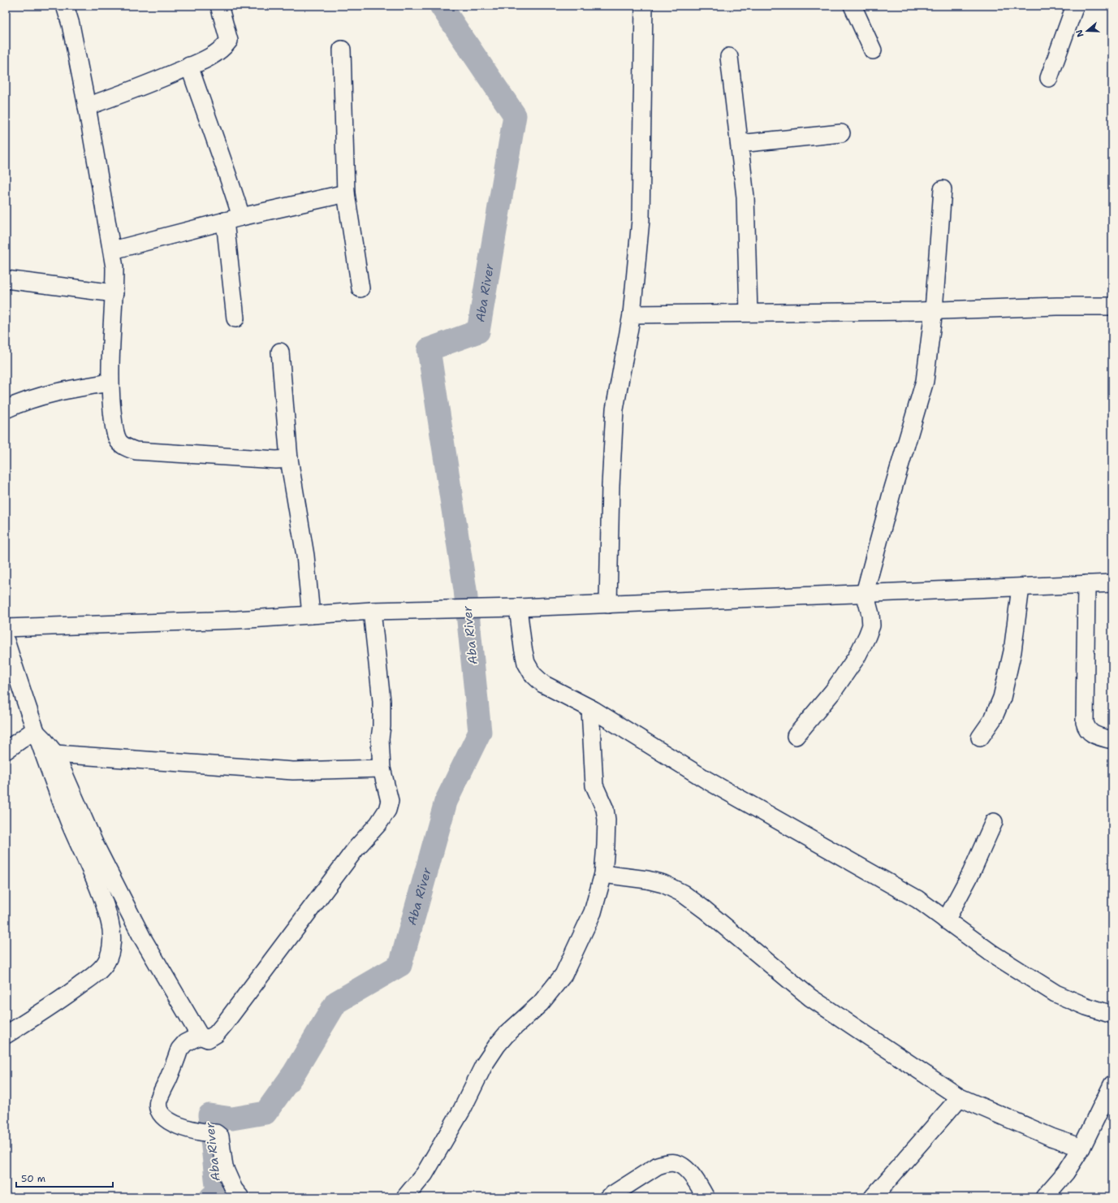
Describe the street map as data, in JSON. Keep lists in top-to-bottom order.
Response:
{
  "water": ["Aba River"],
  "scale_bar": "50 m",
  "north": "left"
}
